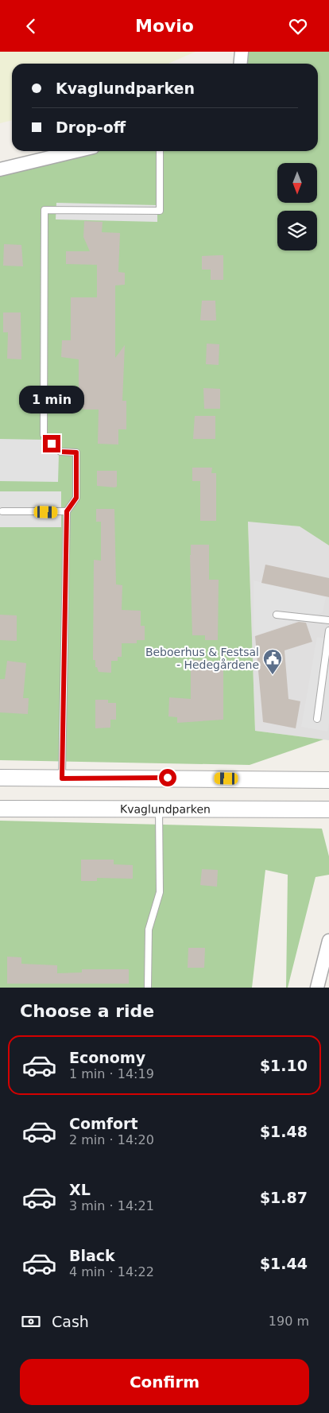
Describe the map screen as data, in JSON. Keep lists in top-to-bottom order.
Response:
{
  "streets": {
    "street": ["Kvaglundparken"]
  },
  "places": {
    "public building": ["Beboerhus & Festsal - Hedegårdene"]
  },
  "north": "bottom",
  "page": {
    "header": "Movio",
    "banner": ["Kvaglundparken", "Drop-off"],
    "bubble": "1 min",
    "heading": "Choose a ride",
    "list": [
      {
        "name": "Economy",
        "note": "1 min · 14:19",
        "value": "$1.10"
      },
      {
        "name": "Comfort",
        "note": "2 min · 14:20",
        "value": "$1.48"
      },
      {
        "name": "XL",
        "note": "3 min · 14:21",
        "value": "$1.87"
      },
      {
        "name": "Black",
        "note": "4 min · 14:22",
        "value": "$1.44"
      }
    ],
    "pay": ["Cash", "190 m"],
    "buttons": "Confirm"
  }
}
